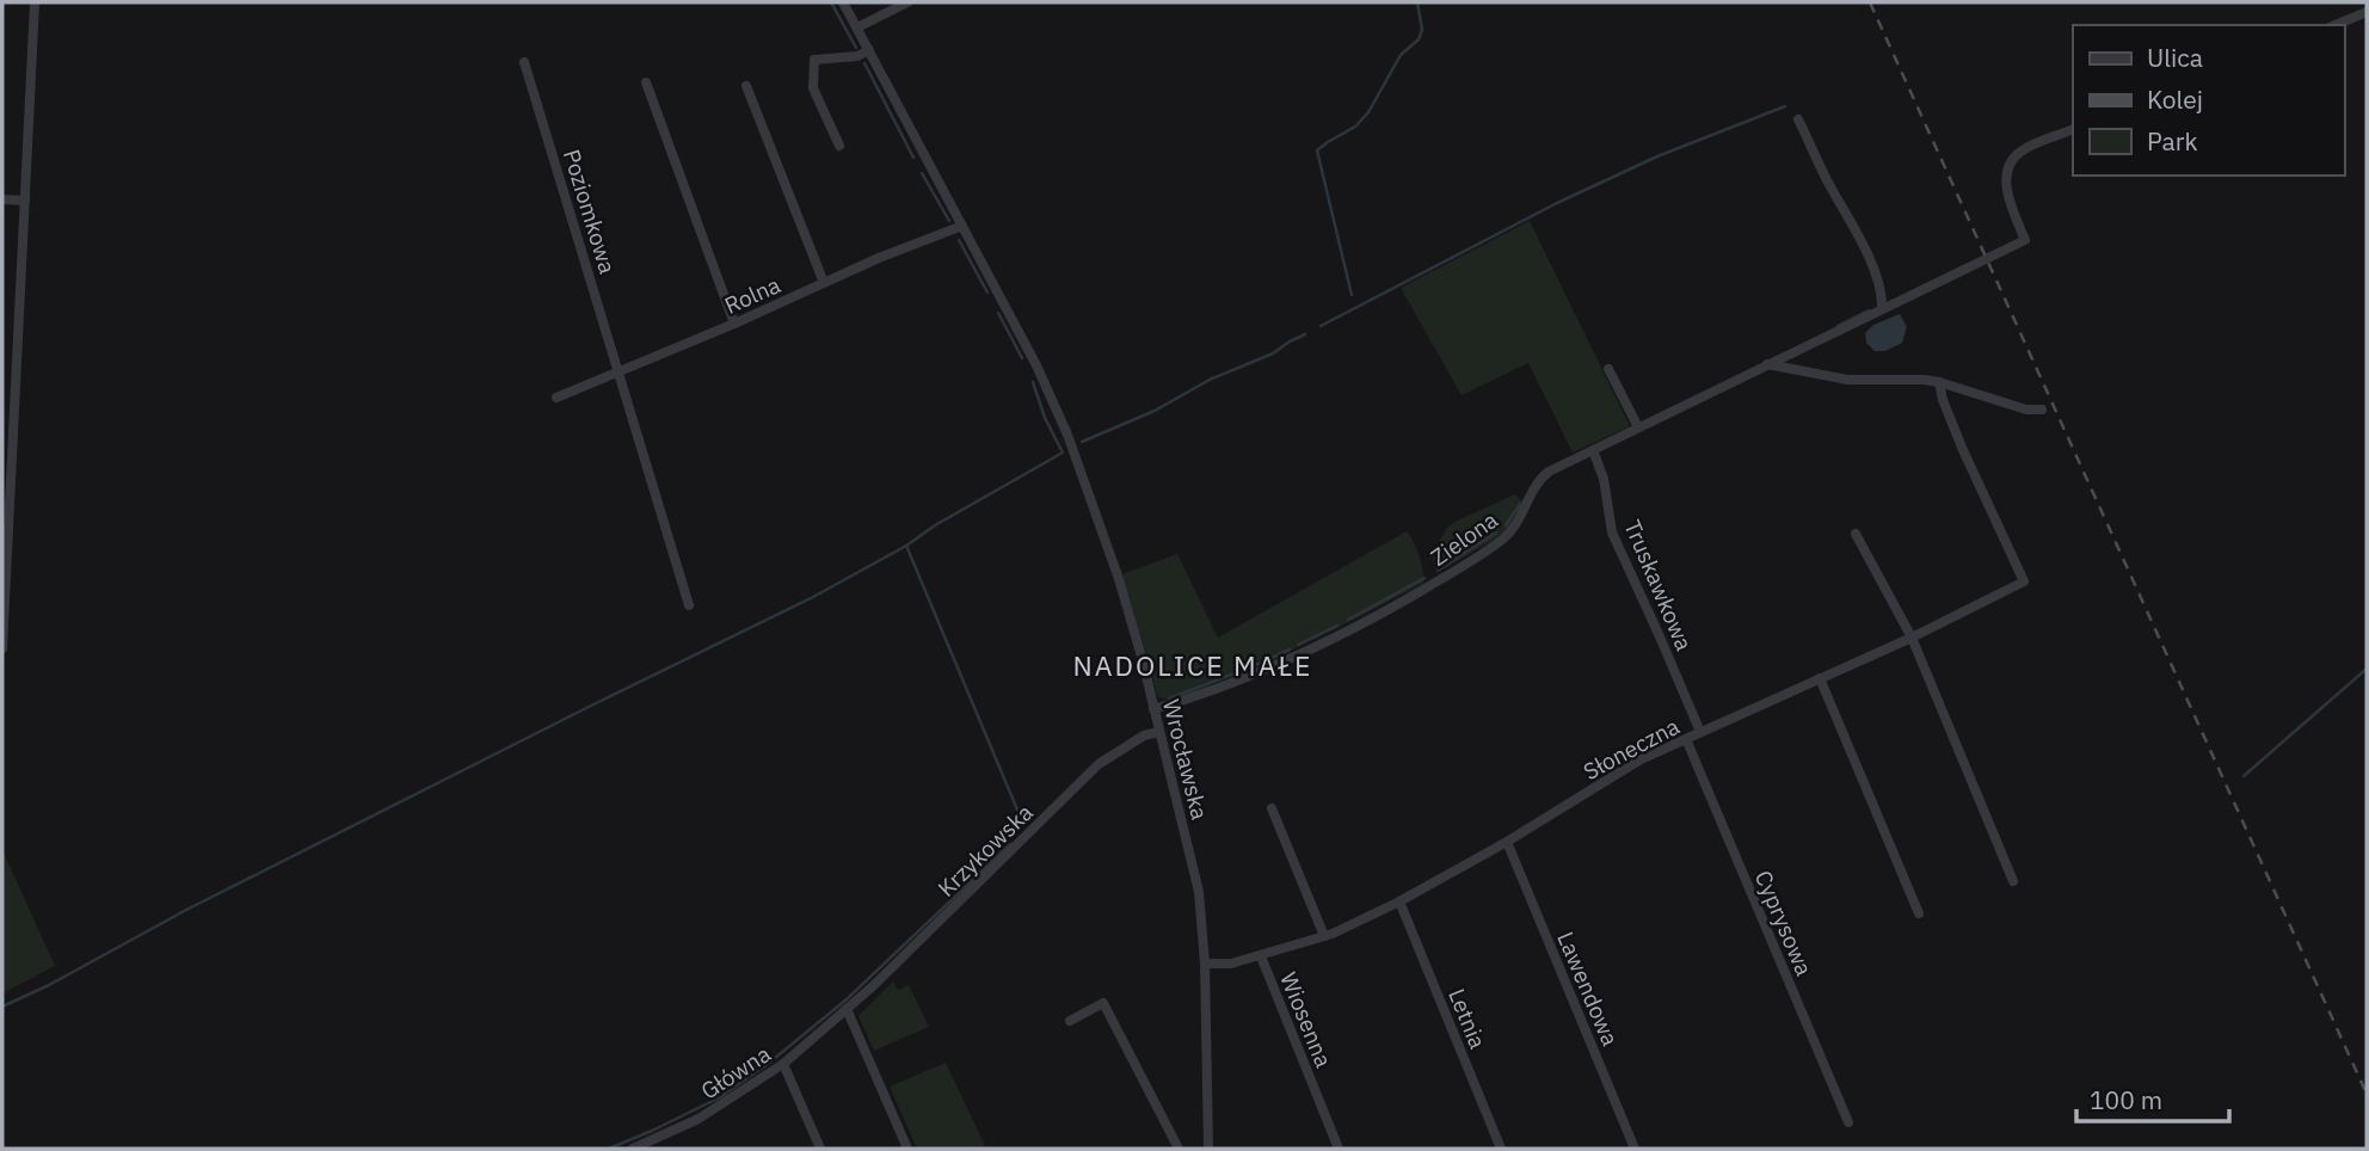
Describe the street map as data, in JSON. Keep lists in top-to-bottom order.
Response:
{
  "streets": {
    "street": [
      "Poziomkowa",
      "Rolna",
      "Zielona",
      "Truskawkowa",
      "Słoneczna",
      "Wrocławska",
      "Krzykowska",
      "Cyprysowa",
      "Lawendowa",
      "Letnia",
      "Wiosenna",
      "Główna"
    ]
  },
  "crossings": [
    ["Poziomkowa", "Rolna"],
    ["Rolna", "Wrocławska"],
    ["Zielona", "Truskawkowa"],
    ["Zielona", "Wrocławska"],
    ["Truskawkowa", "Słoneczna"],
    ["Słoneczna", "Cyprysowa"],
    ["Słoneczna", "Lawendowa"],
    ["Słoneczna", "Letnia"],
    ["Słoneczna", "Wiosenna"],
    ["Wrocławska", "Krzykowska"],
    ["Wrocławska", "Wiosenna"],
    ["Krzykowska", "Główna"]
  ],
  "districts": ["NADOLICE MAŁE"],
  "legend": ["Ulica", "Kolej", "Park"],
  "scale_bar": "100 m"
}
